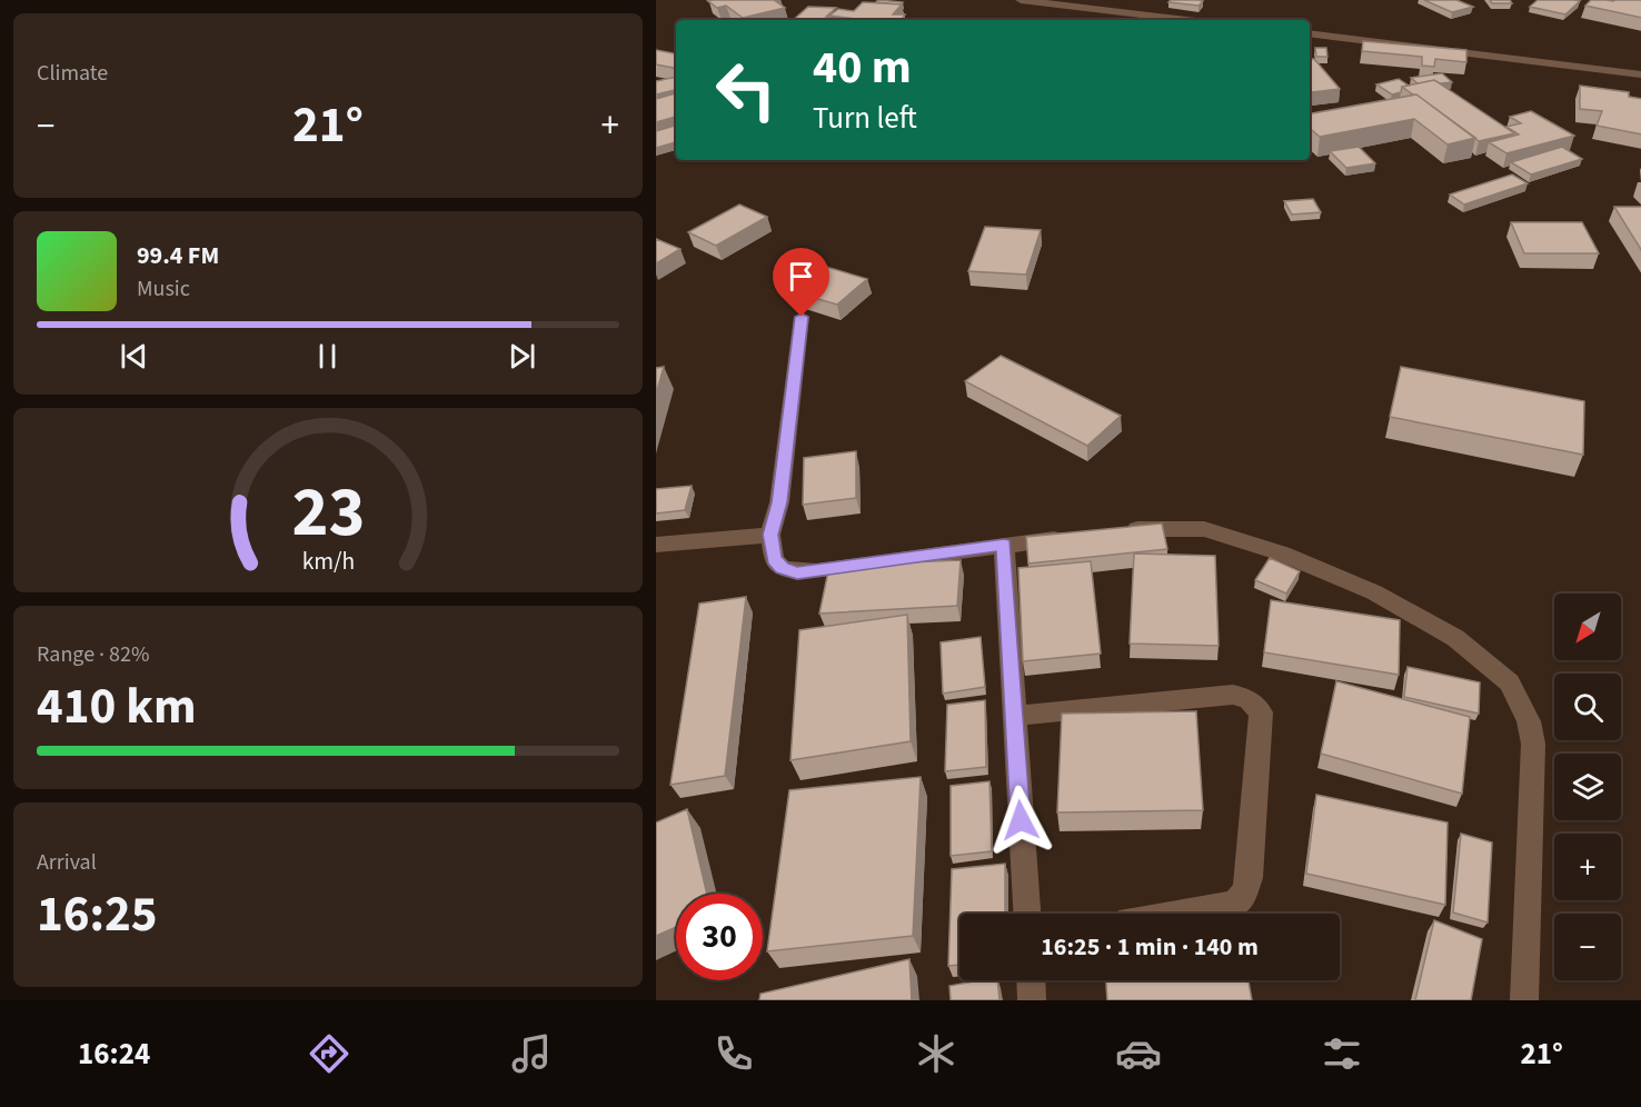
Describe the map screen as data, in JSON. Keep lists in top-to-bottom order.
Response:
{
  "north": "bottom left",
  "page": {
    "tile": [
      "Climate",
      ["Range · 82%", "410 km"],
      ["Arrival", "16:25"]
    ],
    "turn": ["40 m", "Turn left"],
    "heat": ["−", "21°", "+"],
    "song": ["99.4 FM", "Music"],
    "map_buttons": ["+", "−"],
    "limit": "30",
    "trip": "16:25 · 1 min · 140 m",
    "tabs": ["16:24", "21°"],
    "gauge": ["23", "km/h"]
  }
}
